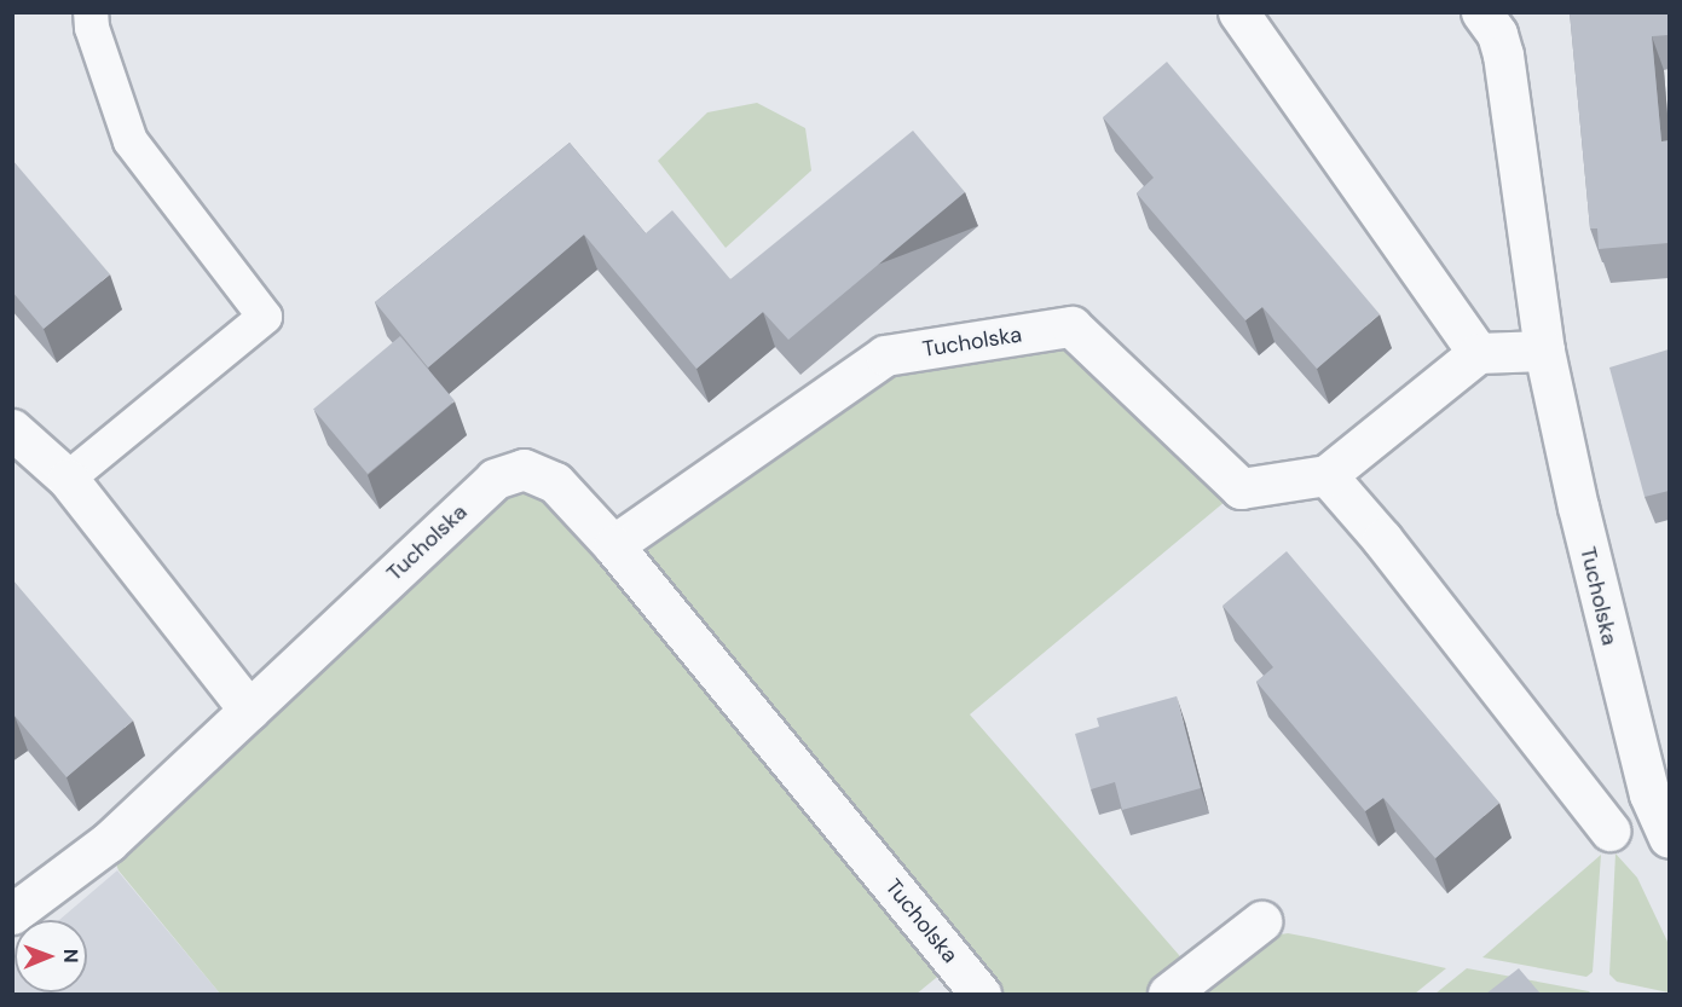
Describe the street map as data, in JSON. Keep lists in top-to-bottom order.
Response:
{
  "streets": {
    "street": ["Tucholska"]
  },
  "north": "right"
}
